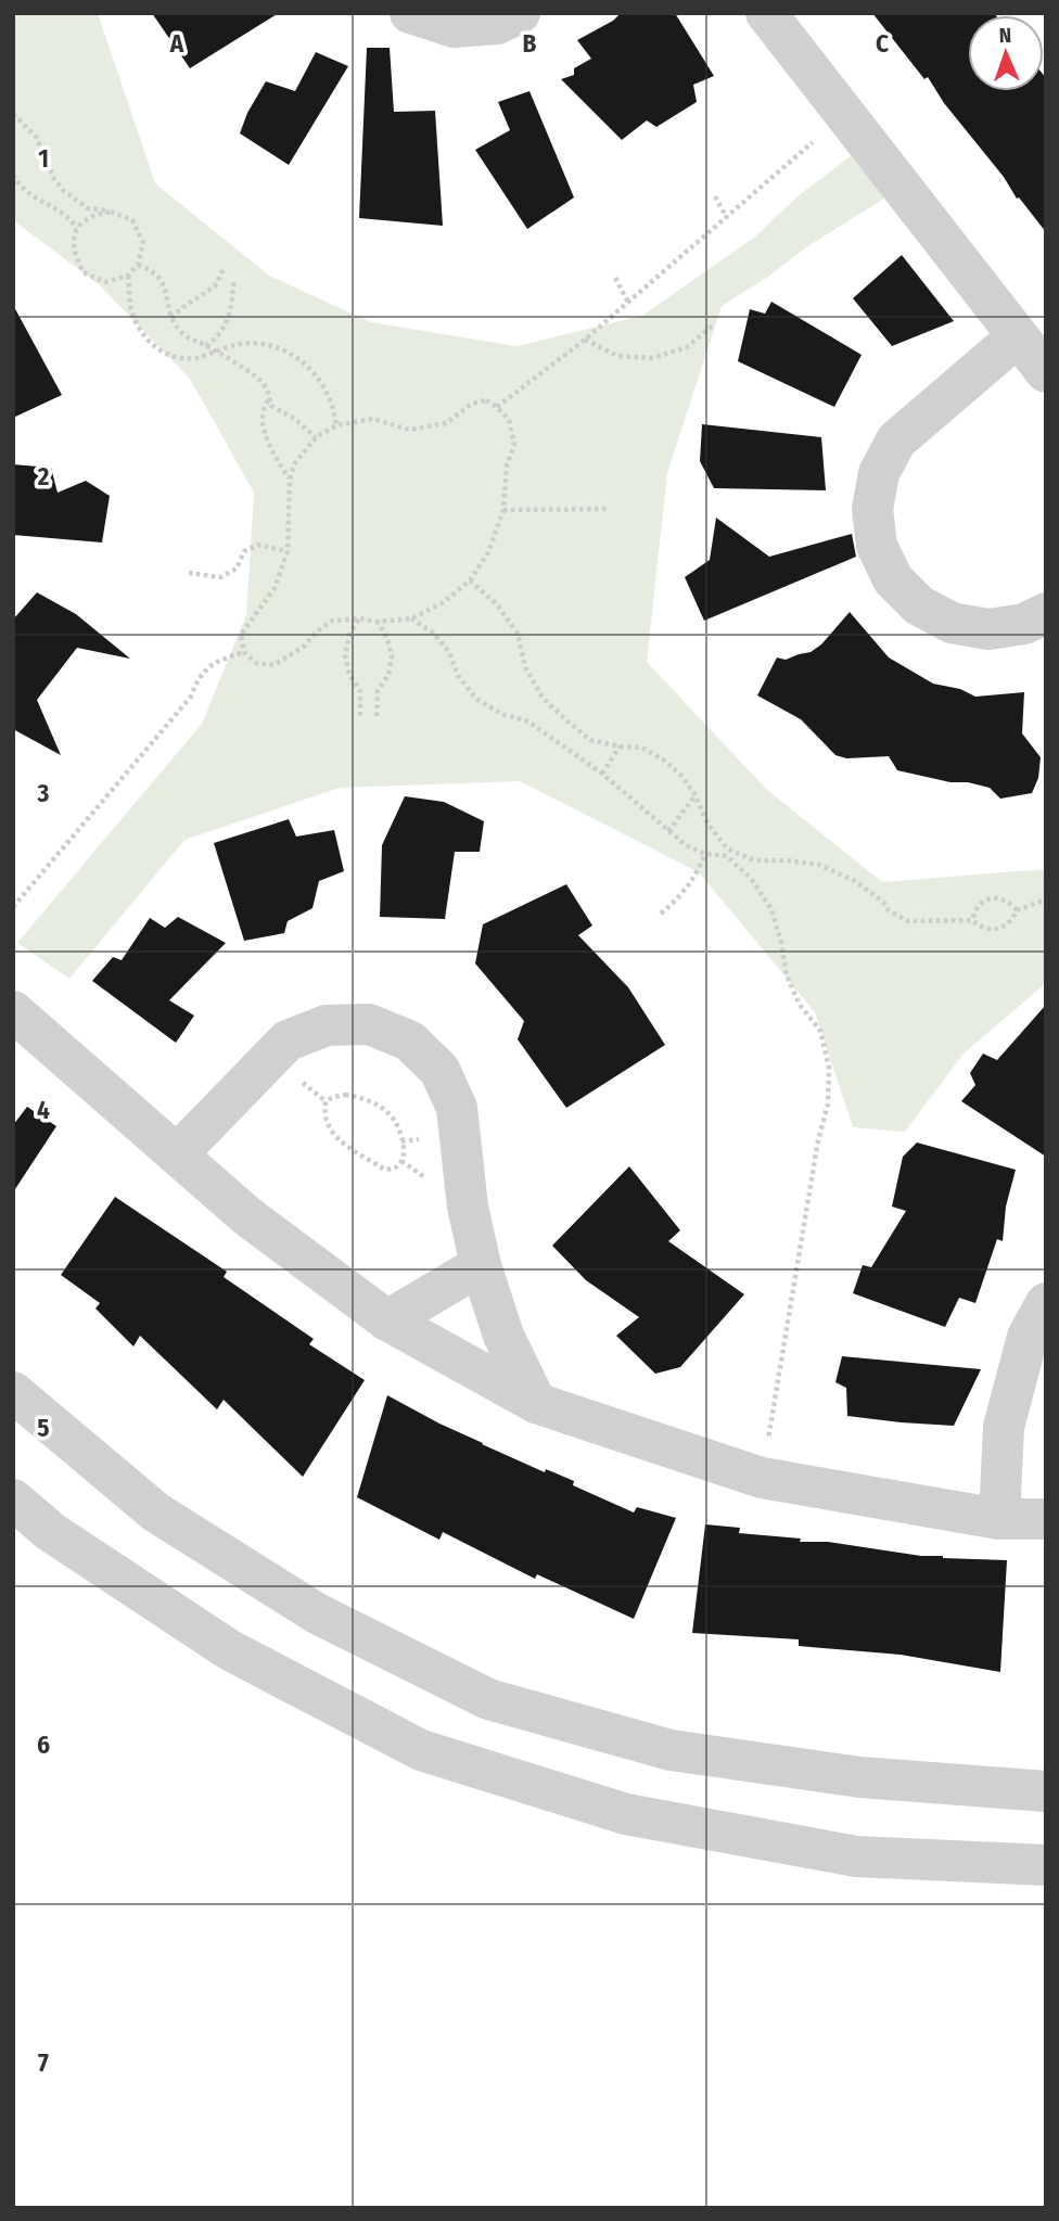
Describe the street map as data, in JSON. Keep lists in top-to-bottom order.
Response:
{
  "north": "top",
  "grid": {
    "columns": ["A", "B", "C"],
    "rows": [
      "1",
      "2",
      "3",
      "4",
      "5",
      "6",
      "7"
    ]
  }
}
